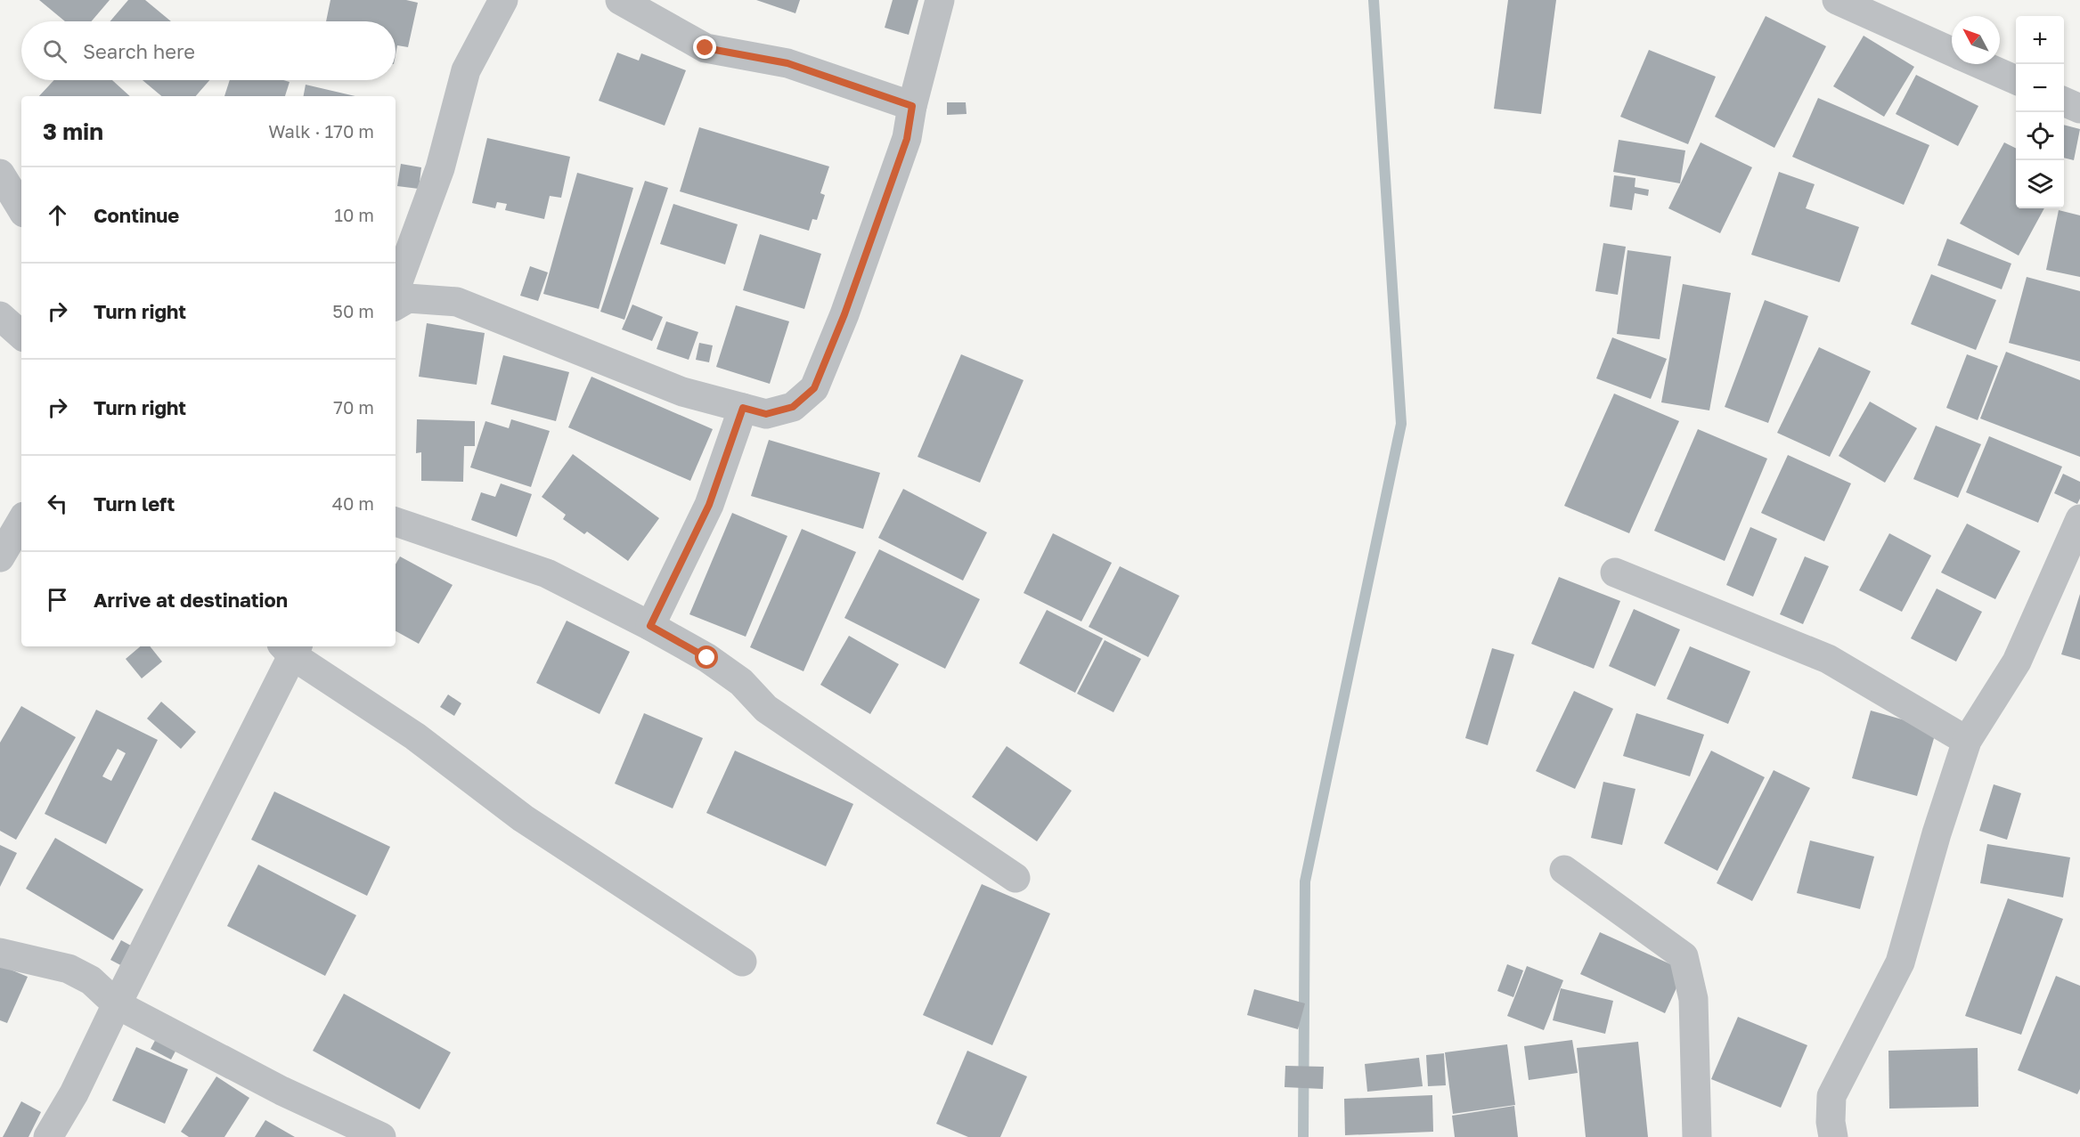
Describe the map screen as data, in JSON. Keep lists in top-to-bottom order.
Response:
{
  "north": "top left",
  "page": {
    "map_buttons": ["+", "−"],
    "search": "Search here",
    "heading": ["3 min", "Walk · 170 m"],
    "list": [
      ["Continue", "10 m"],
      ["Turn right", "50 m"],
      ["Turn right", "70 m"],
      ["Turn left", "40 m"],
      "Arrive at destination"
    ]
  }
}
